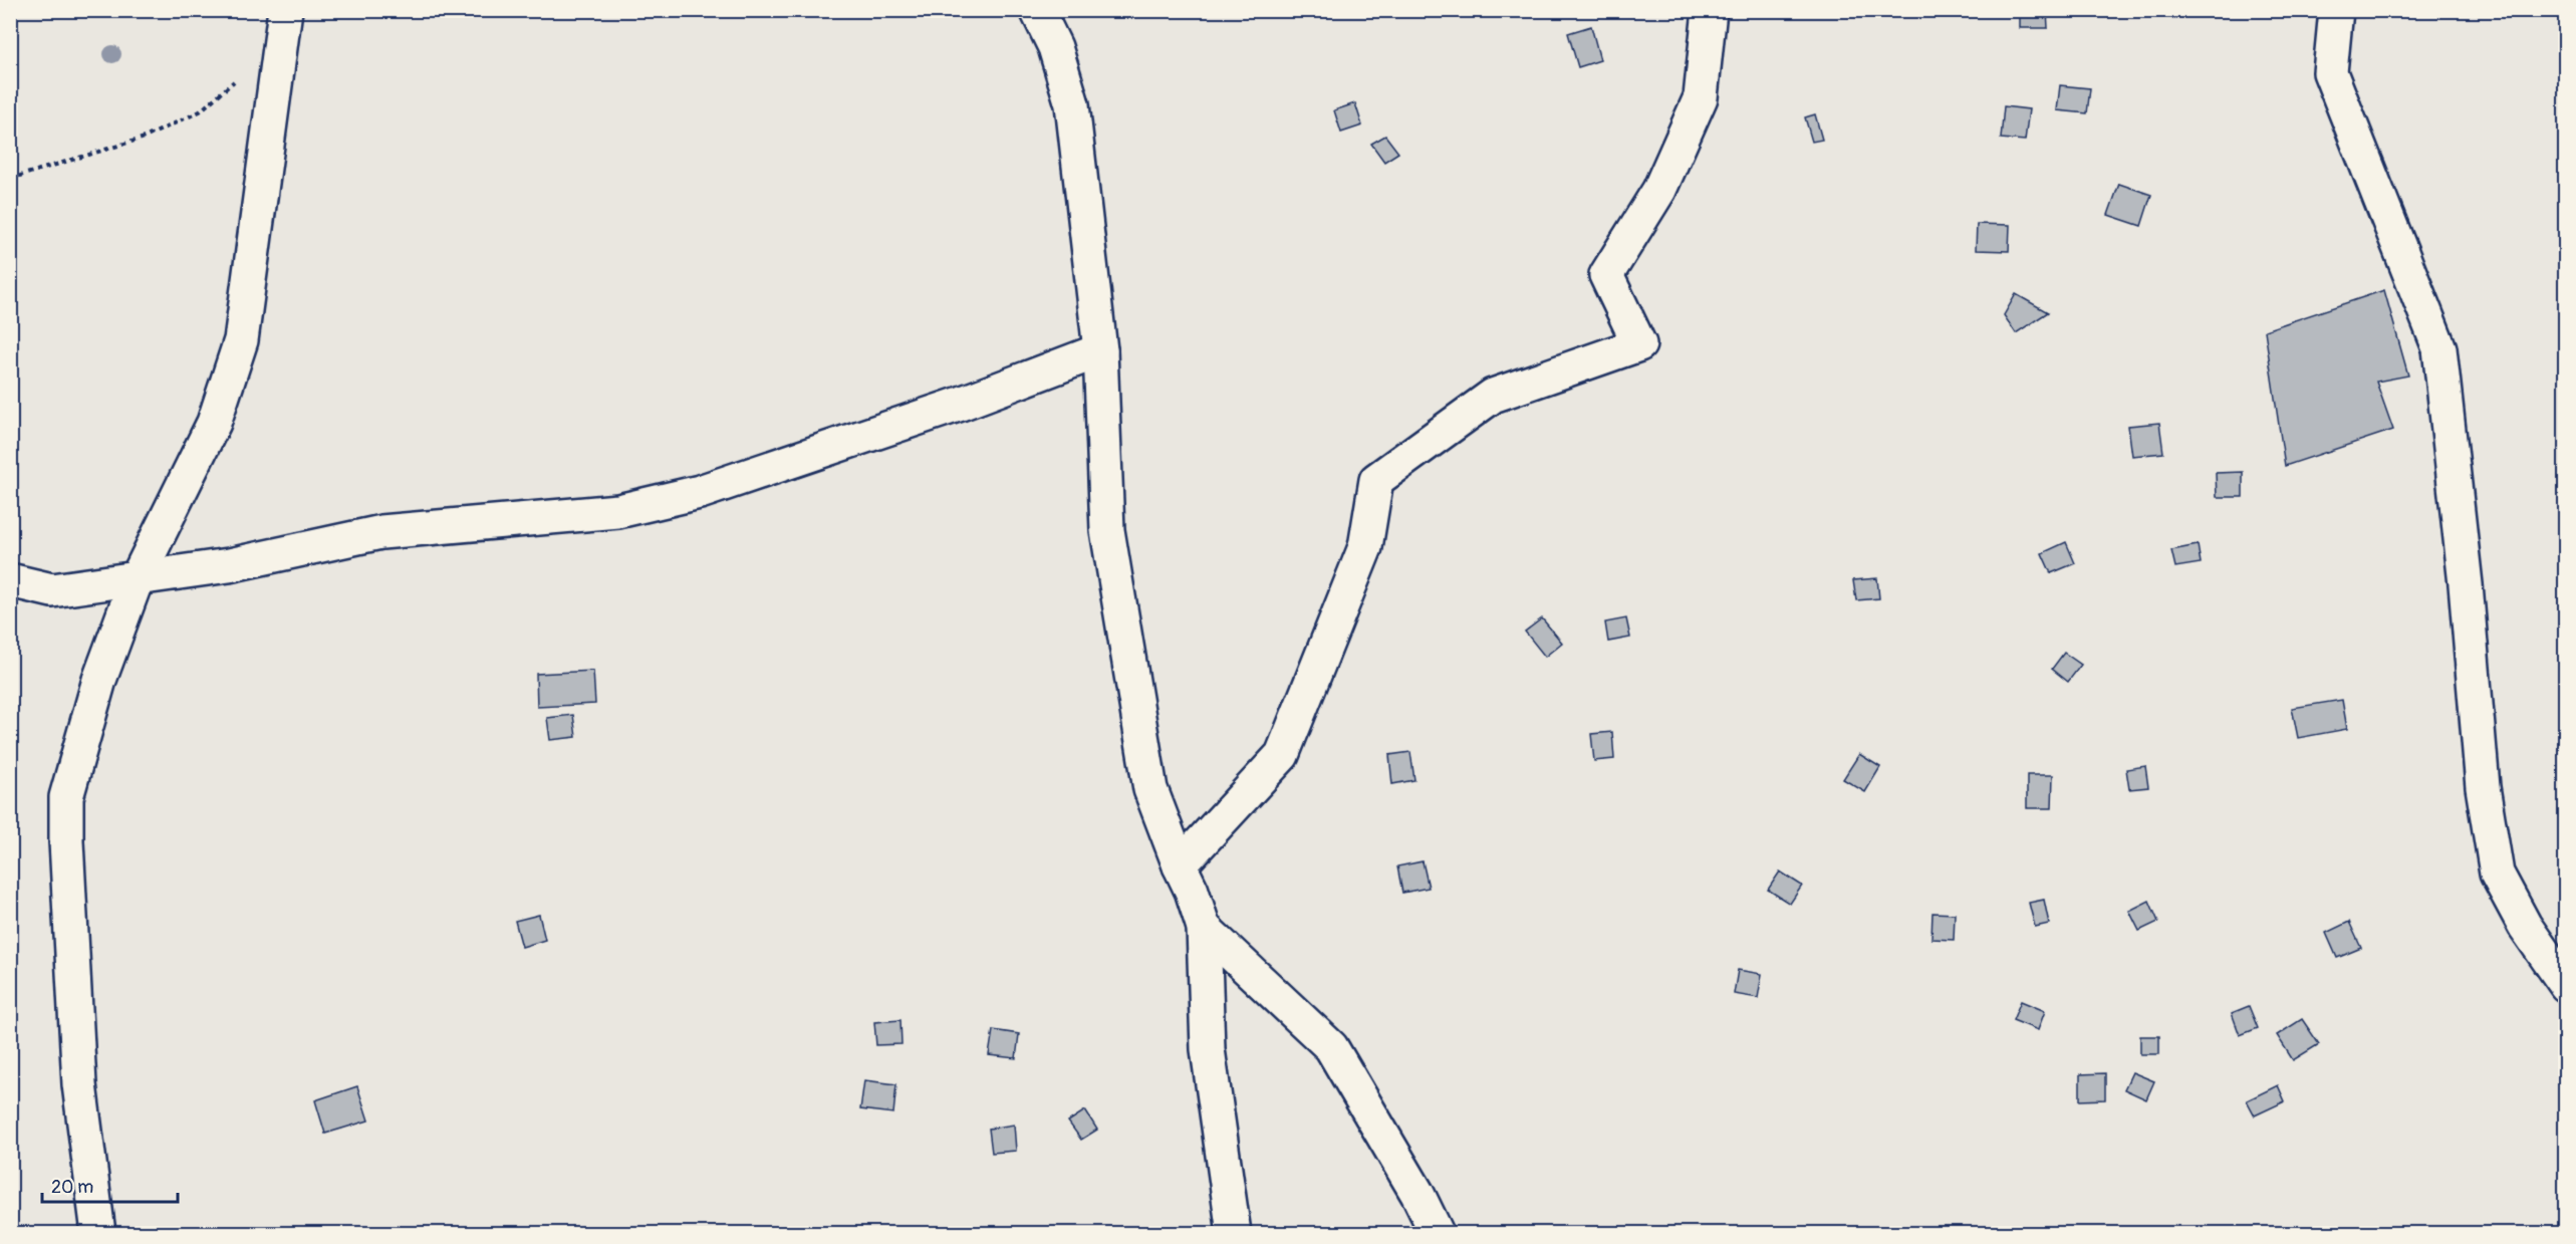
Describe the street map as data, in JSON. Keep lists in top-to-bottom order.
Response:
{
  "scale_bar": "20 m"
}
